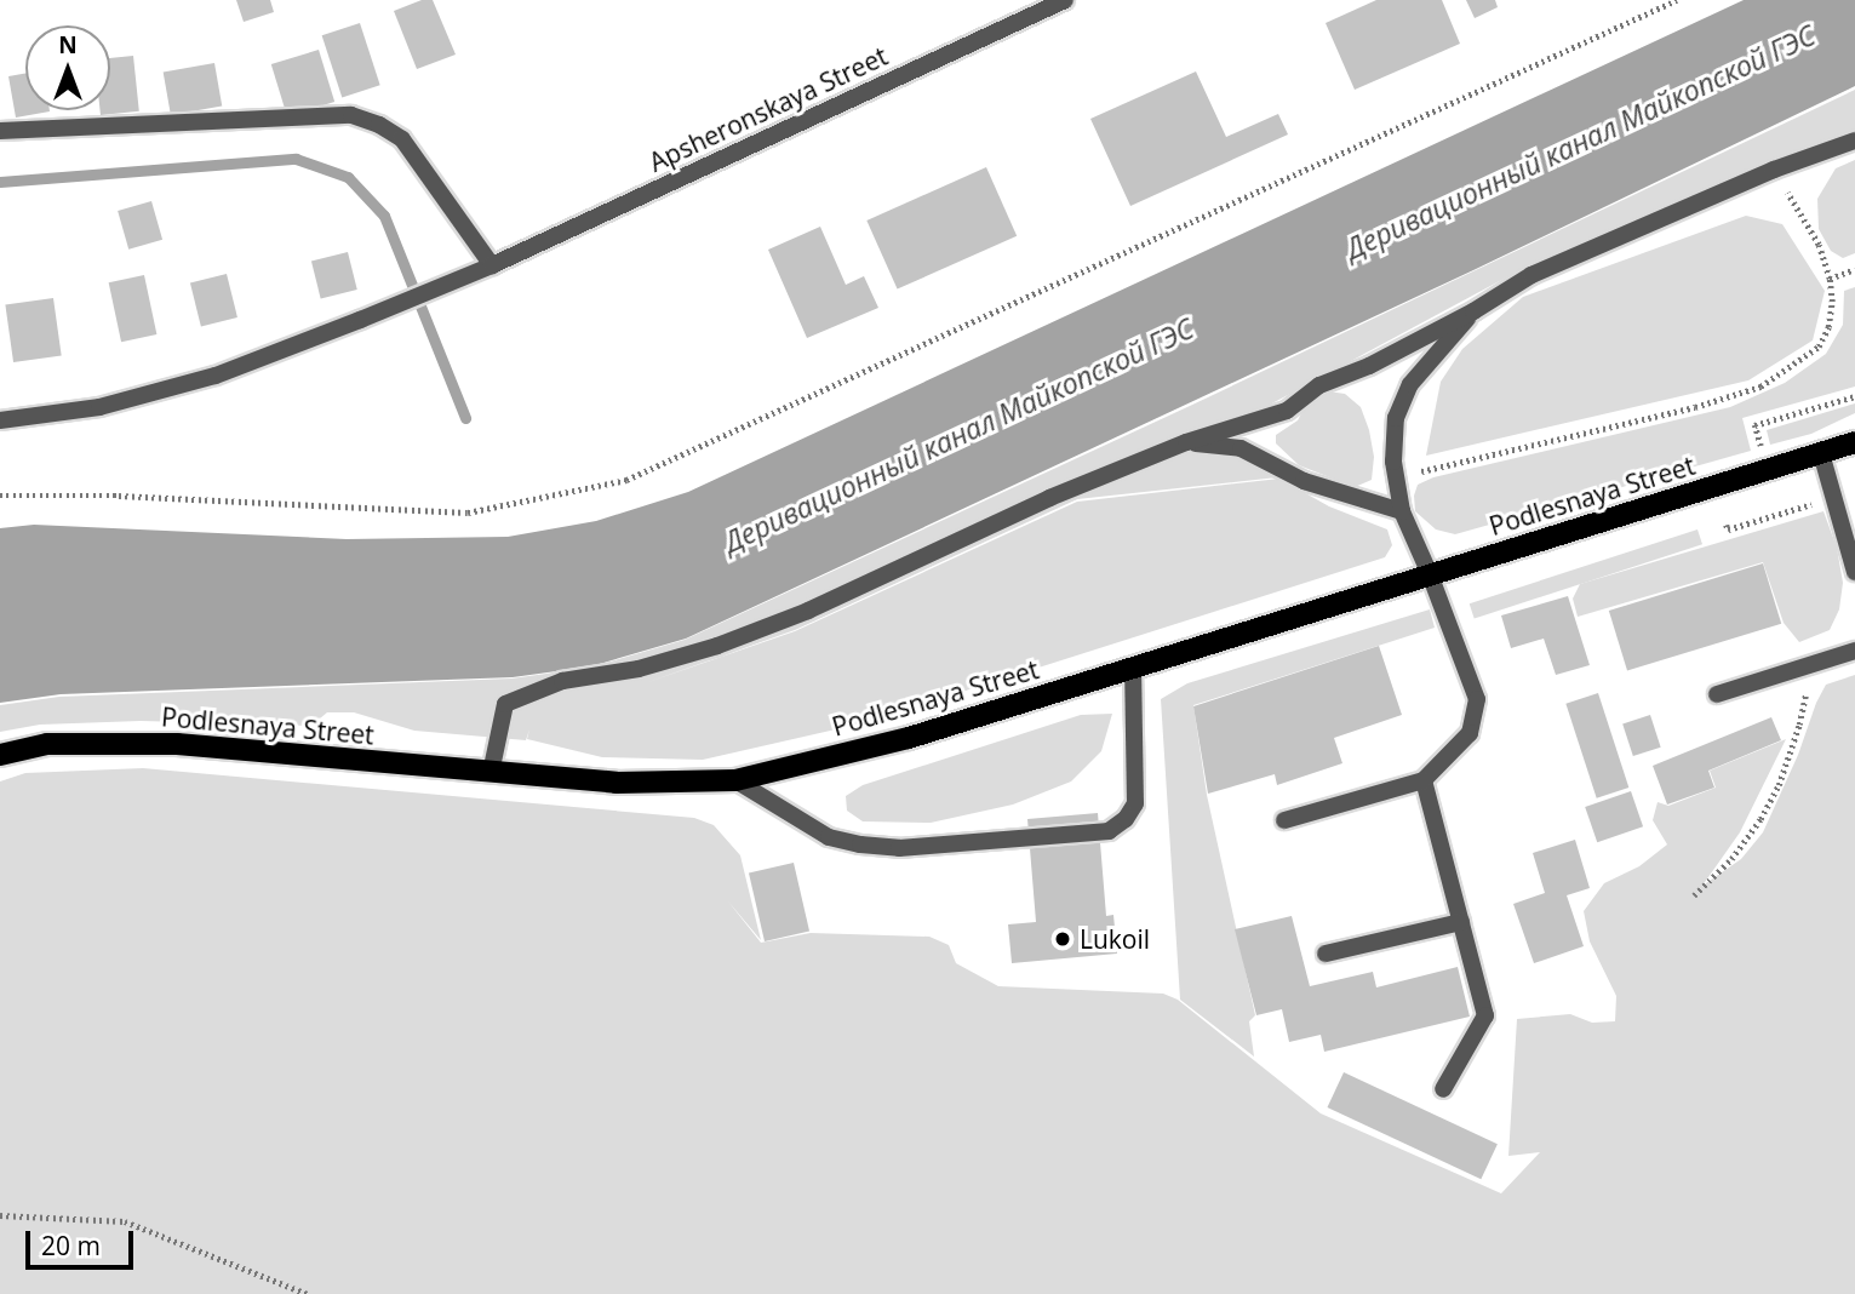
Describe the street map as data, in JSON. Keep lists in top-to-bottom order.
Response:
{
  "streets": {
    "main road": ["Podlesnaya Street"],
    "street": ["Apsheronskaya Street"]
  },
  "water": ["Деривационный канал Майкопской ГЭС"],
  "places": ["Lukoil"],
  "scale_bar": "20 m",
  "north": "top"
}
